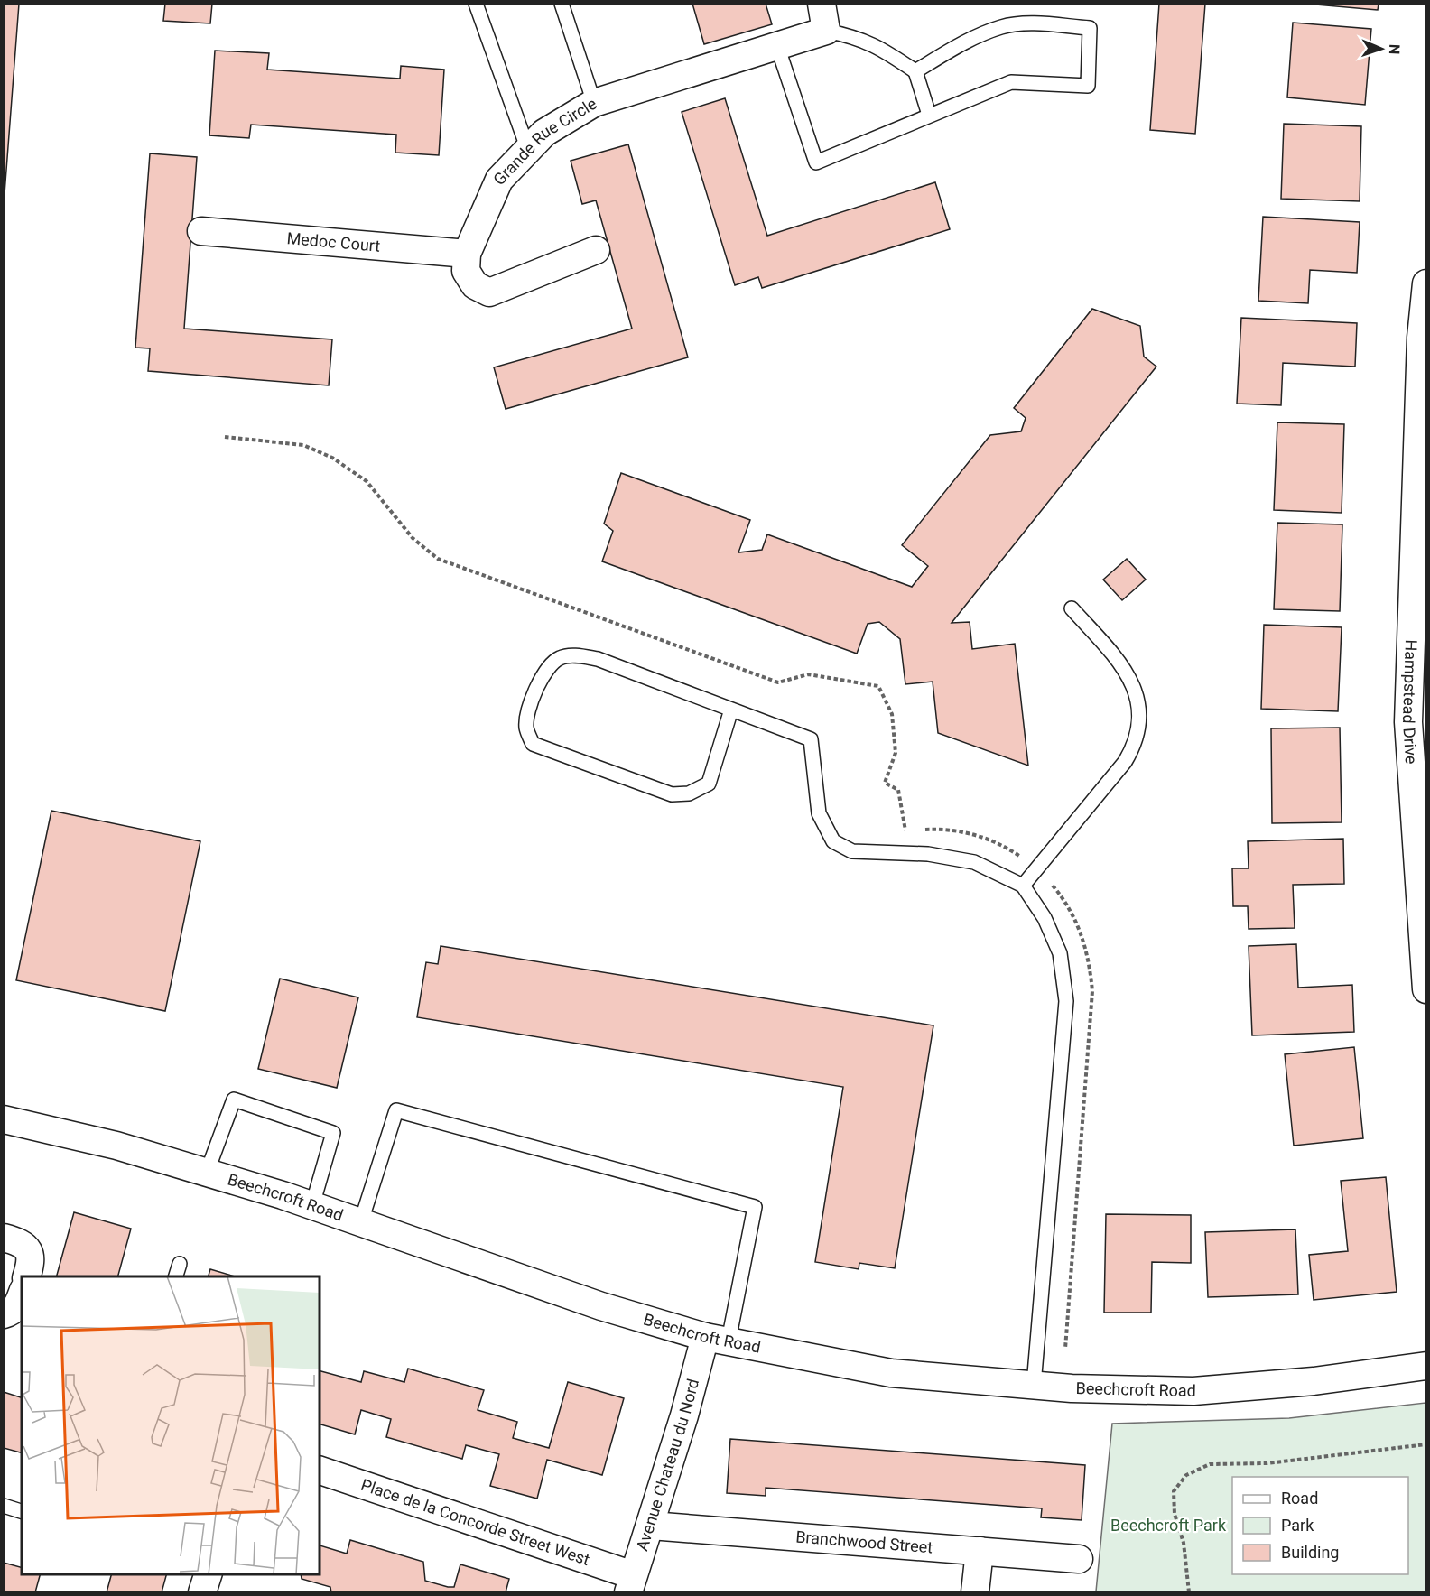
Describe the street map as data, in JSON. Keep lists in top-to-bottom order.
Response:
{
  "streets": {
    "street": [
      "Grande Rue Circle",
      "Medoc Court",
      "Hampstead Drive",
      "Beechcroft Road",
      "Avenue Chateau du Nord",
      "Place de la Concorde Street West",
      "Branchwood Street"
    ]
  },
  "crossings": [
    ["Grande Rue Circle", "Medoc Court"],
    ["Beechcroft Road", "Avenue Chateau du Nord"],
    ["Avenue Chateau du Nord", "Place de la Concorde Street West"],
    ["Avenue Chateau du Nord", "Branchwood Street"]
  ],
  "parks": ["Beechcroft Park"],
  "legend": ["Road", "Park", "Building"],
  "north": "right"
}
